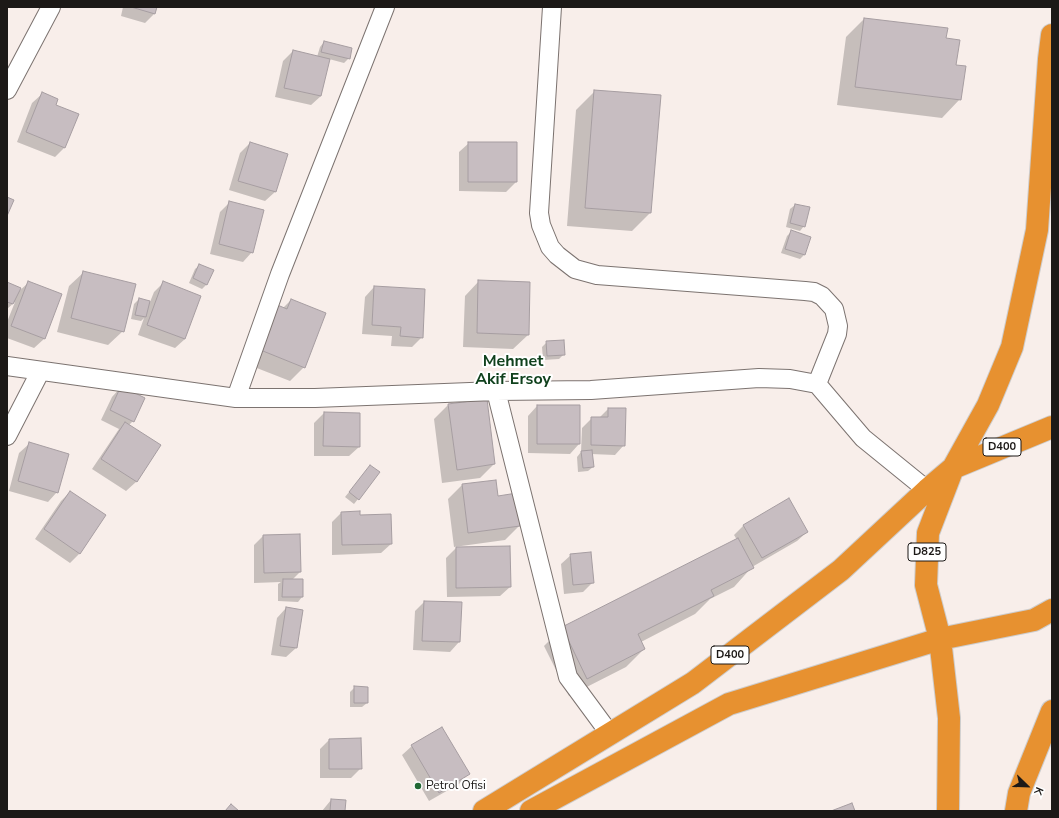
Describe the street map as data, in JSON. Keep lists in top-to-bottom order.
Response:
{
  "streets": {
    "highway": ["D400", "D825"]
  },
  "crossings": [
    ["D400", "D825"]
  ],
  "districts": ["Mehmet Akif Ersoy"],
  "places": ["Petrol Ofisi"],
  "north": "bottom right"
}
